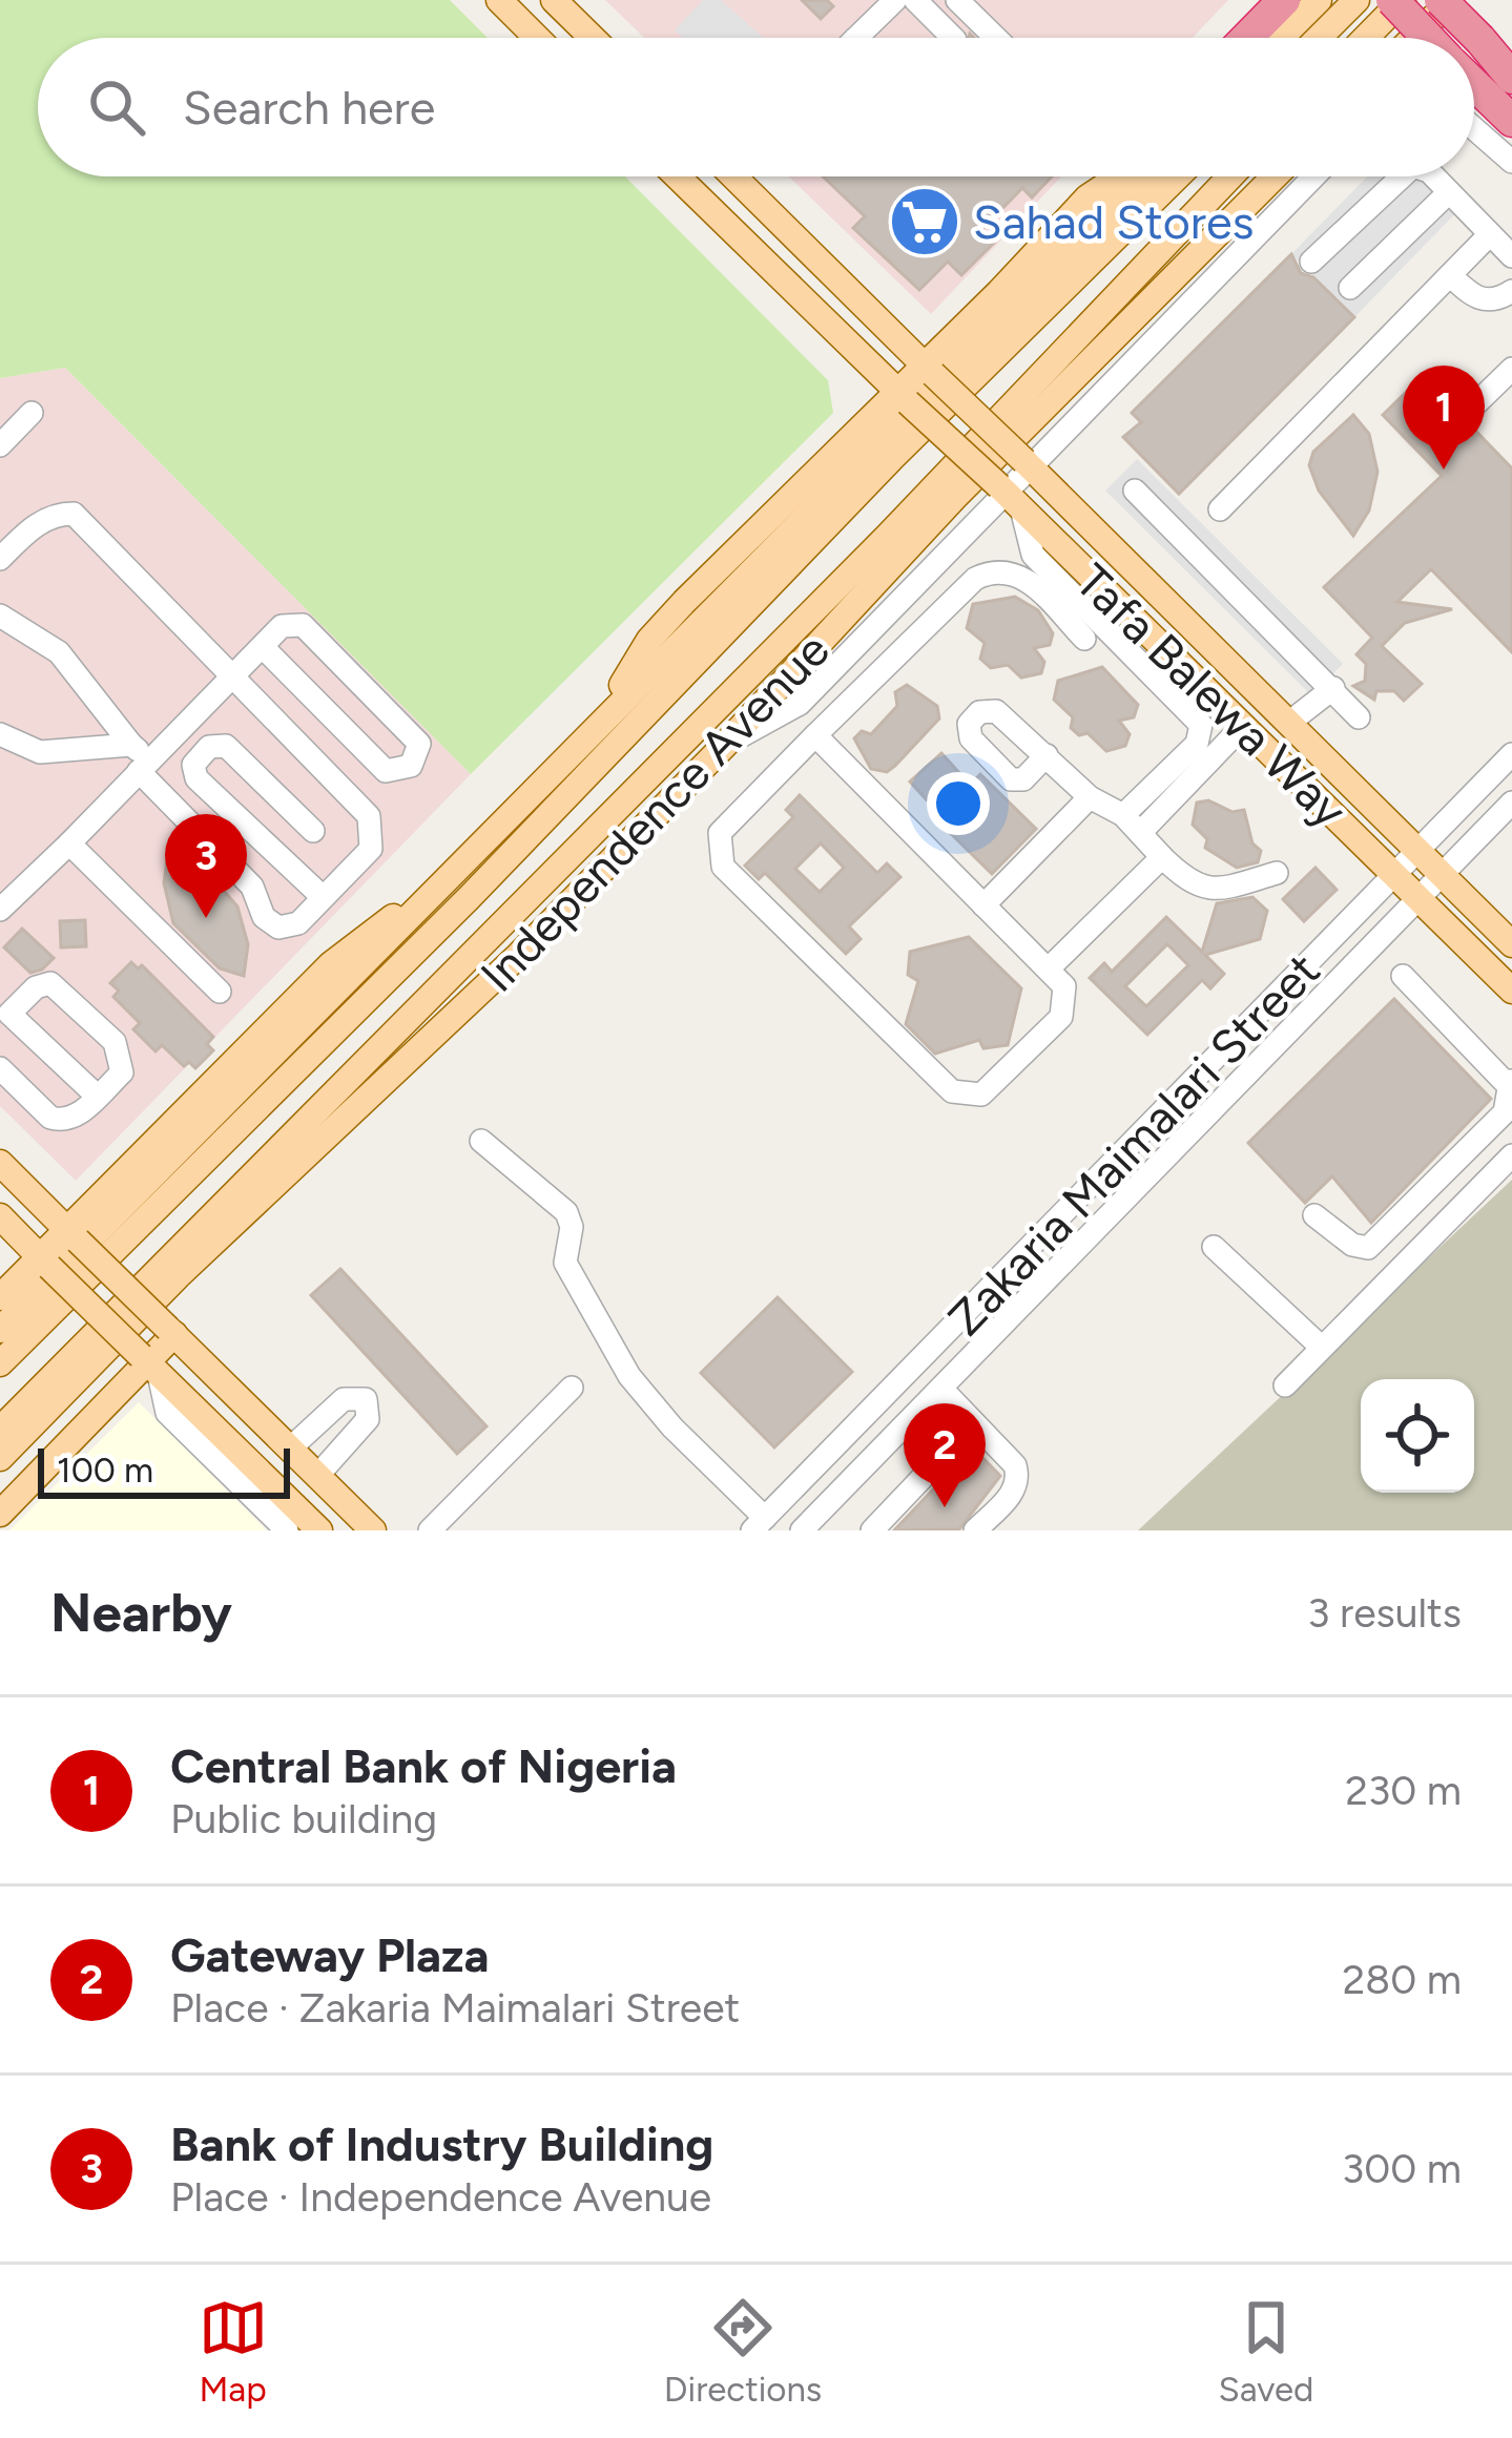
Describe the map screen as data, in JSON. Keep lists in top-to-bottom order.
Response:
{
  "streets": {
    "main road": ["Tafa Balewa Way", "Independence Avenue"],
    "street": ["Zakaria Maimalari Street"]
  },
  "crossings": [
    ["Tafa Balewa Way", "Zakaria Maimalari Street"]
  ],
  "places": {
    "supermarket": ["Sahad Stores"]
  },
  "scale_bar": "100 m",
  "page": {
    "search": "Search here",
    "pins": ["1", "3", "2"],
    "scale": "100 m",
    "heading": ["Nearby", "3 results"],
    "list": [
      {
        "mark": "1",
        "name": "Central Bank of Nigeria",
        "note": "Public building",
        "value": "230 m"
      },
      {
        "mark": "2",
        "name": "Gateway Plaza",
        "note": "Place · Zakaria Maimalari Street",
        "value": "280 m"
      },
      {
        "mark": "3",
        "name": "Bank of Industry Building",
        "note": "Place · Independence Avenue",
        "value": "300 m"
      }
    ],
    "nav": ["Map", "Directions", "Saved"]
  }
}
